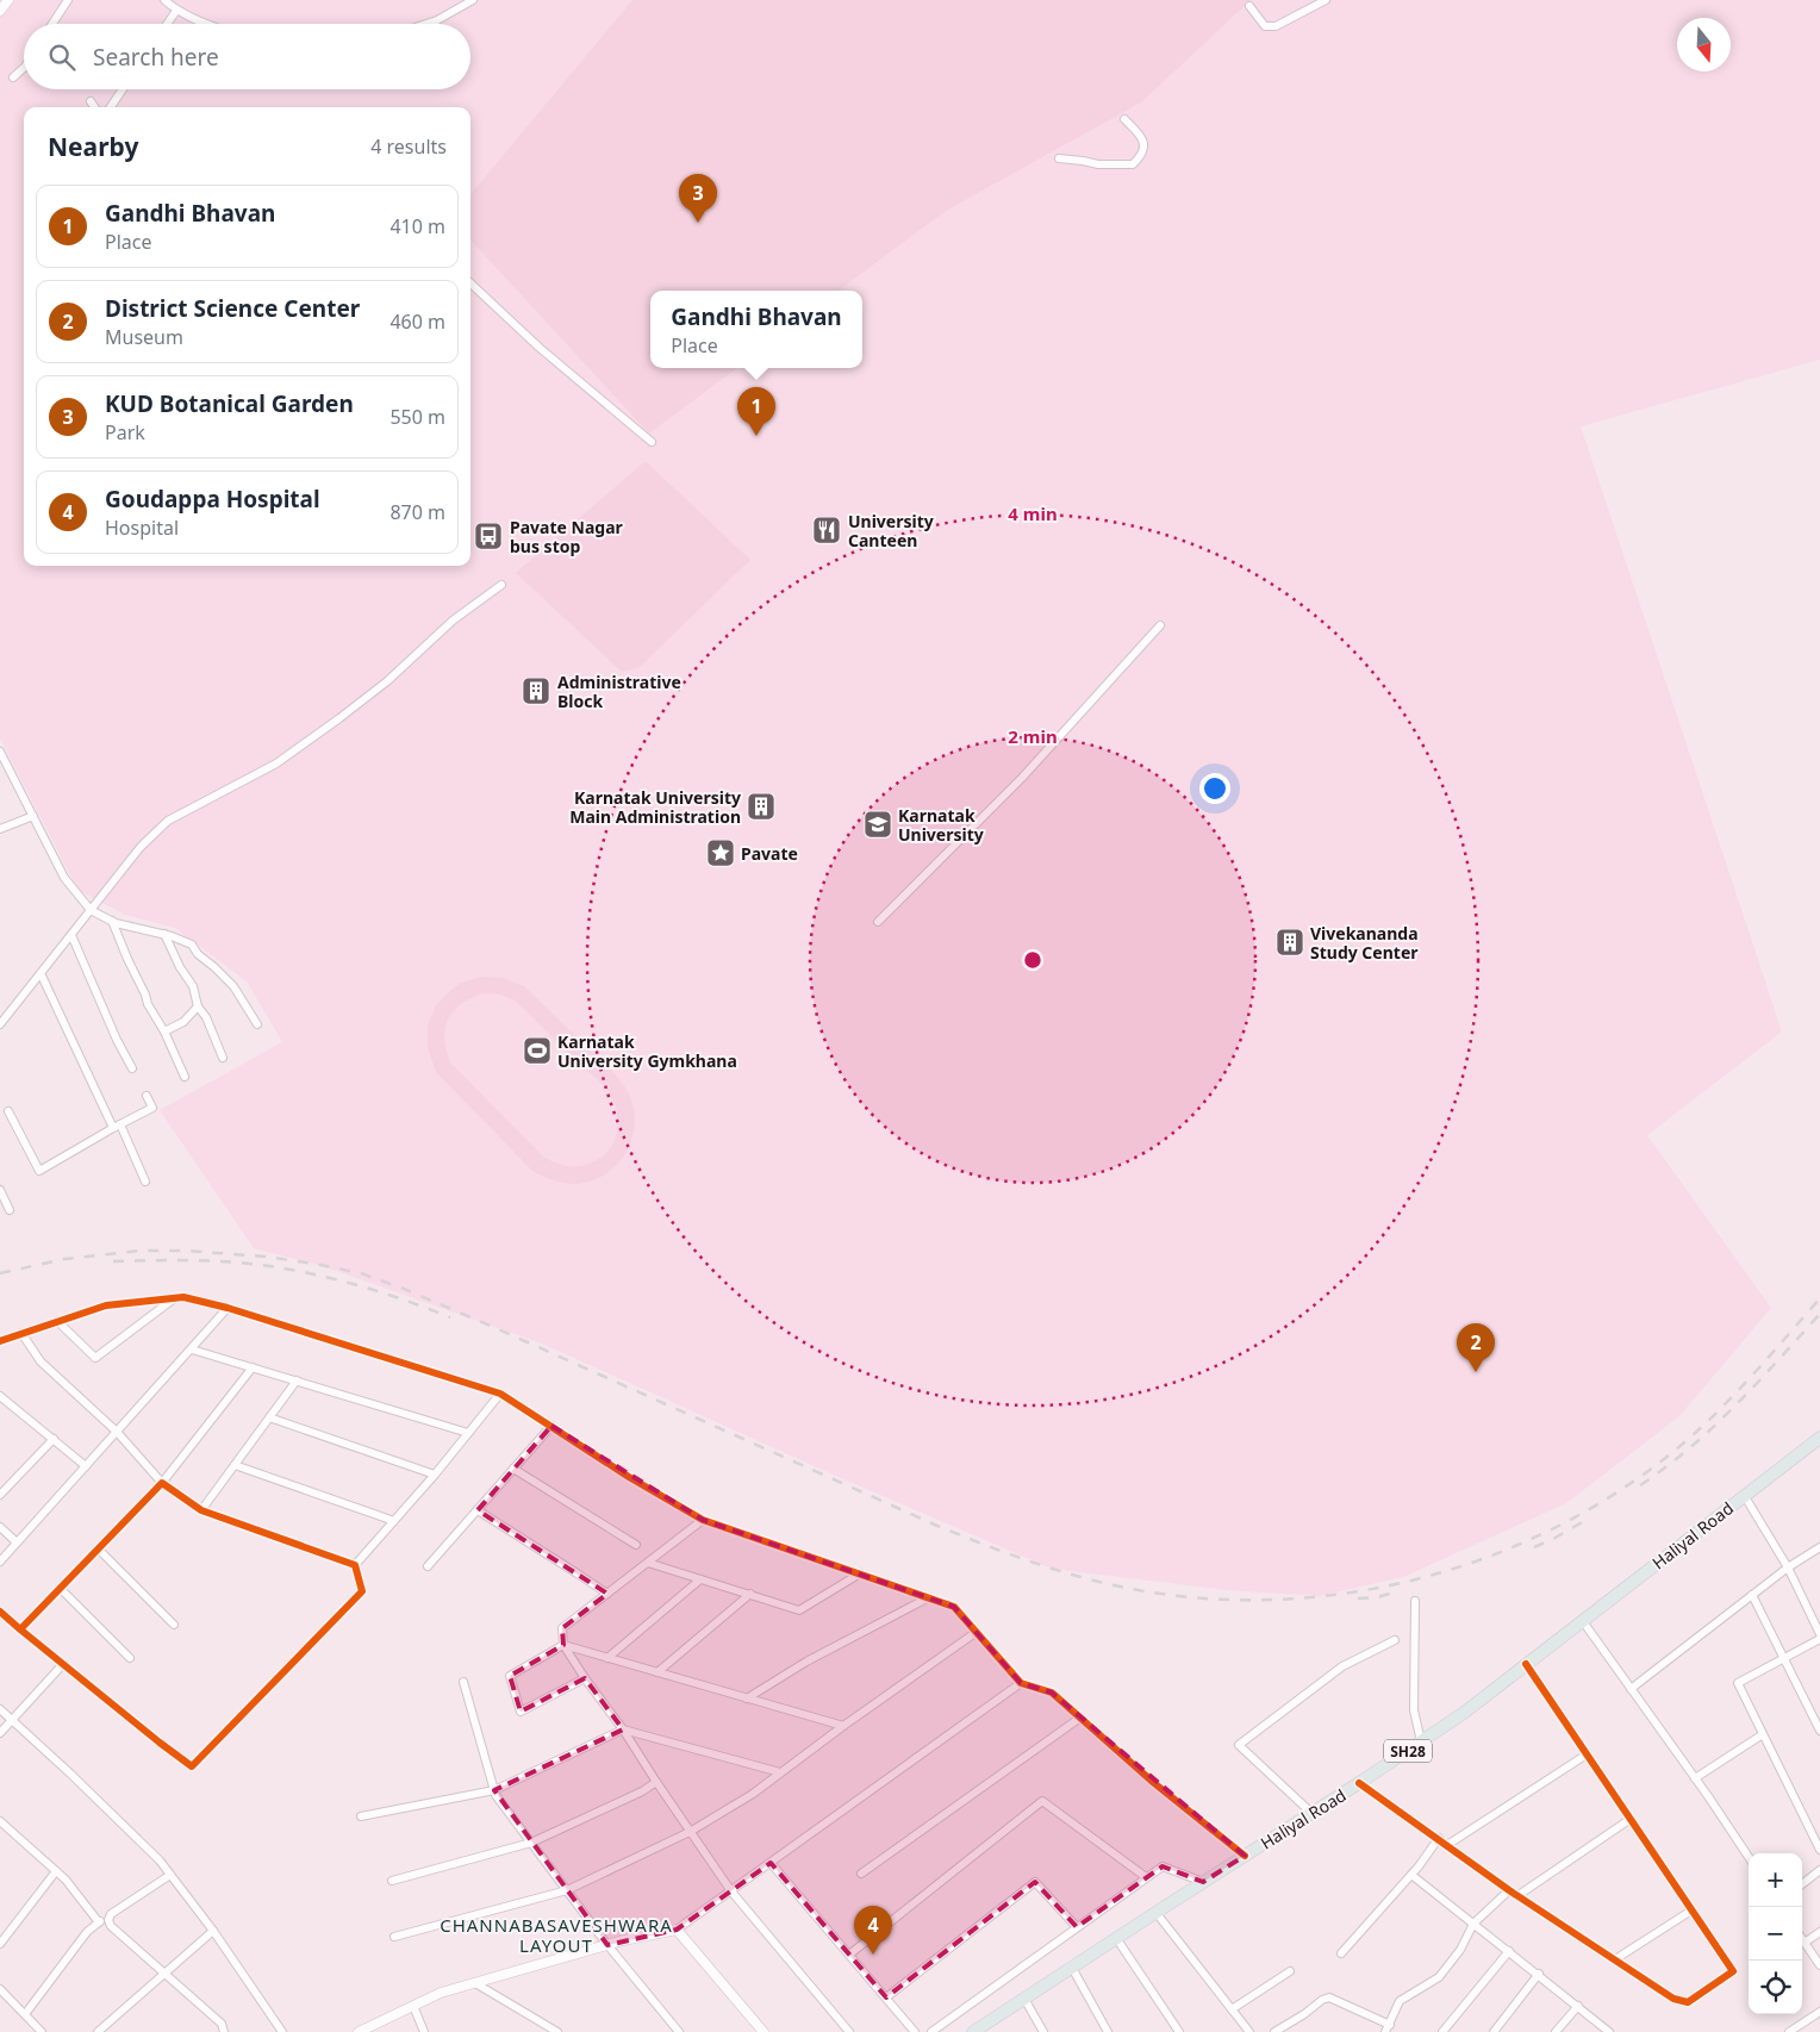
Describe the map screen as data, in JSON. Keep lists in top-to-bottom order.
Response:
{
  "streets": {
    "main road": ["Haliyal Road", "SH28"]
  },
  "districts": ["CHANNABASAVESHWARA LAYOUT"],
  "places": {
    "restaurant": ["University Canteen"],
    "bus stop": ["Pavate Nagar bus stop"],
    "building": ["Administrative Block", "Karnatak University Main Administration", "Vivekananda Study Center"],
    "school or university": ["Karnatak University"],
    "place": ["Pavate"],
    "sports": ["Karnatak University Gymkhana"]
  },
  "north": "bottom",
  "page": {
    "search": "Search here",
    "heading": ["Nearby", "4 results"],
    "pins": [
      "3",
      "1",
      "2",
      "4"
    ],
    "list": [
      {
        "mark": "1",
        "name": "Gandhi Bhavan",
        "note": "Place",
        "value": "410 m"
      },
      {
        "mark": "2",
        "name": "District Science Center",
        "note": "Museum",
        "value": "460 m"
      },
      {
        "mark": "3",
        "name": "KUD Botanical Garden",
        "note": "Park",
        "value": "550 m"
      },
      {
        "mark": "4",
        "name": "Goudappa Hospital",
        "note": "Hospital",
        "value": "870 m"
      }
    ],
    "popup": ["Gandhi Bhavan", "Place"],
    "map_buttons": ["+", "−"]
  },
  "rings": ["4 min", "2 min"]
}
